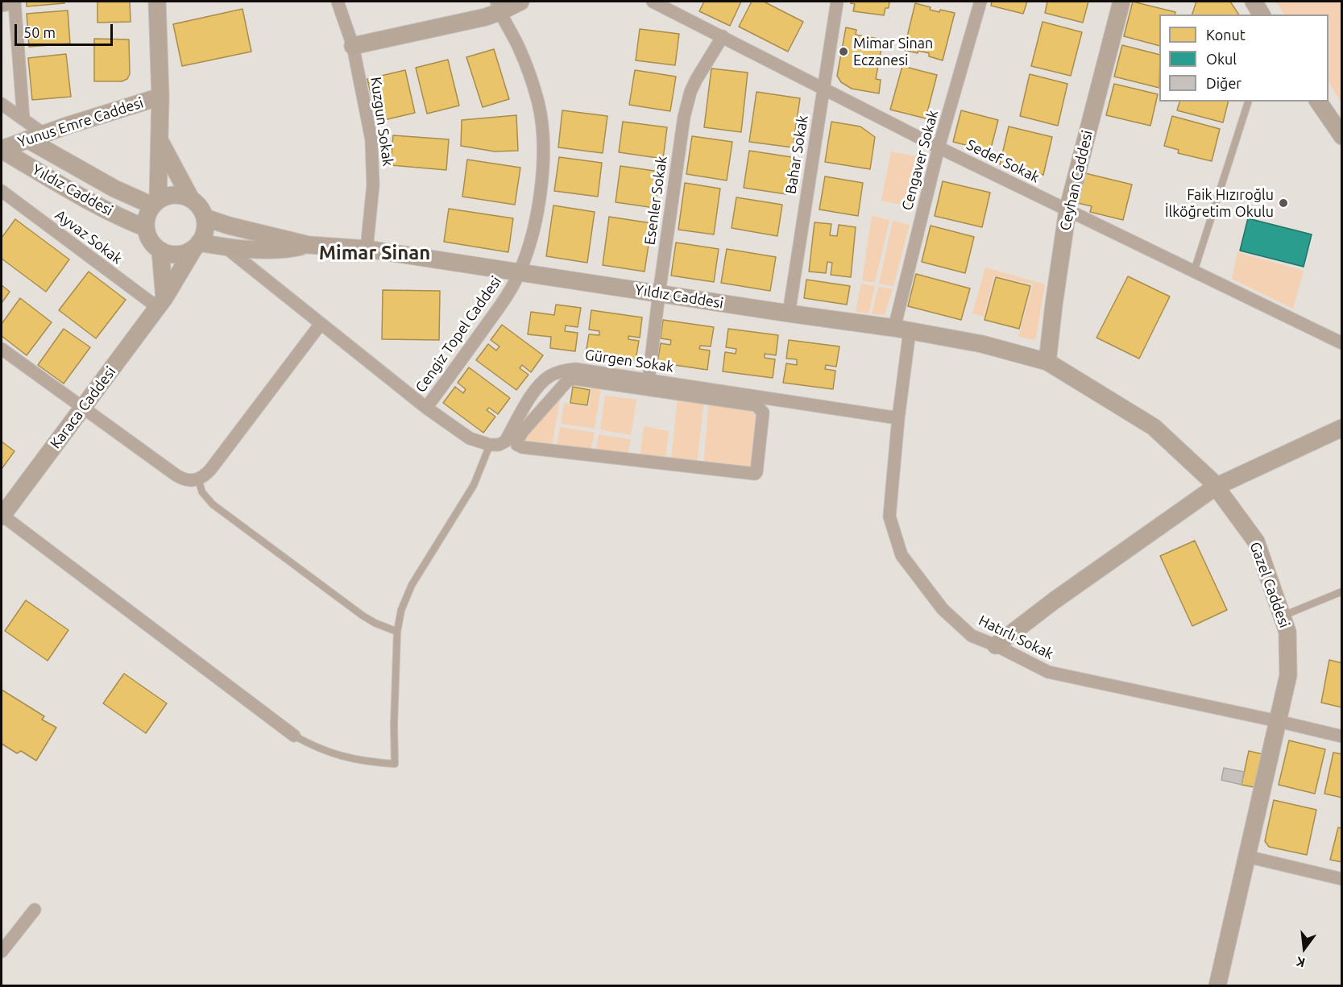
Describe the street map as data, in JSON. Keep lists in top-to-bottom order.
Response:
{
  "streets": {
    "street": [
      "Kuzgun Sokak",
      "Yunus Emre Caddesi",
      "Bahar Sokak",
      "Cengaver Sokak",
      "Sedef Sokak",
      "Ceyhan Caddesi",
      "Yıldız Caddesi",
      "Esenler Sokak",
      "Ayvaz Sokak",
      "Cengiz Topel Caddesi",
      "Gürgen Sokak",
      "Karaca Caddesi",
      "Gazel Caddesi",
      "Hatırlı Sokak"
    ]
  },
  "crossings": [
    ["Kuzgun Sokak", "Yıldız Caddesi"],
    ["Yunus Emre Caddesi", "Yıldız Caddesi"],
    ["Bahar Sokak", "Sedef Sokak"],
    ["Bahar Sokak", "Yıldız Caddesi"],
    ["Cengaver Sokak", "Sedef Sokak"],
    ["Cengaver Sokak", "Yıldız Caddesi"],
    ["Cengaver Sokak", "Hatırlı Sokak"],
    ["Sedef Sokak", "Ceyhan Caddesi"],
    ["Sedef Sokak", "Esenler Sokak"],
    ["Ceyhan Caddesi", "Yıldız Caddesi"],
    ["Ceyhan Caddesi", "Gazel Caddesi"],
    ["Yıldız Caddesi", "Esenler Sokak"],
    ["Yıldız Caddesi", "Cengiz Topel Caddesi"],
    ["Yıldız Caddesi", "Karaca Caddesi"],
    ["Yıldız Caddesi", "Gazel Caddesi"],
    ["Yıldız Caddesi", "Hatırlı Sokak"],
    ["Esenler Sokak", "Gürgen Sokak"],
    ["Ayvaz Sokak", "Karaca Caddesi"],
    ["Gürgen Sokak", "Hatırlı Sokak"],
    ["Gazel Caddesi", "Hatırlı Sokak"]
  ],
  "districts": ["Mimar Sinan"],
  "places": ["Mimar Sinan Eczanesi", "Faik Hızıroğlu İlköğretim Okulu"],
  "legend": ["Konut", "Okul", "Diğer"],
  "scale_bar": "50 m",
  "north": "bottom"
}
